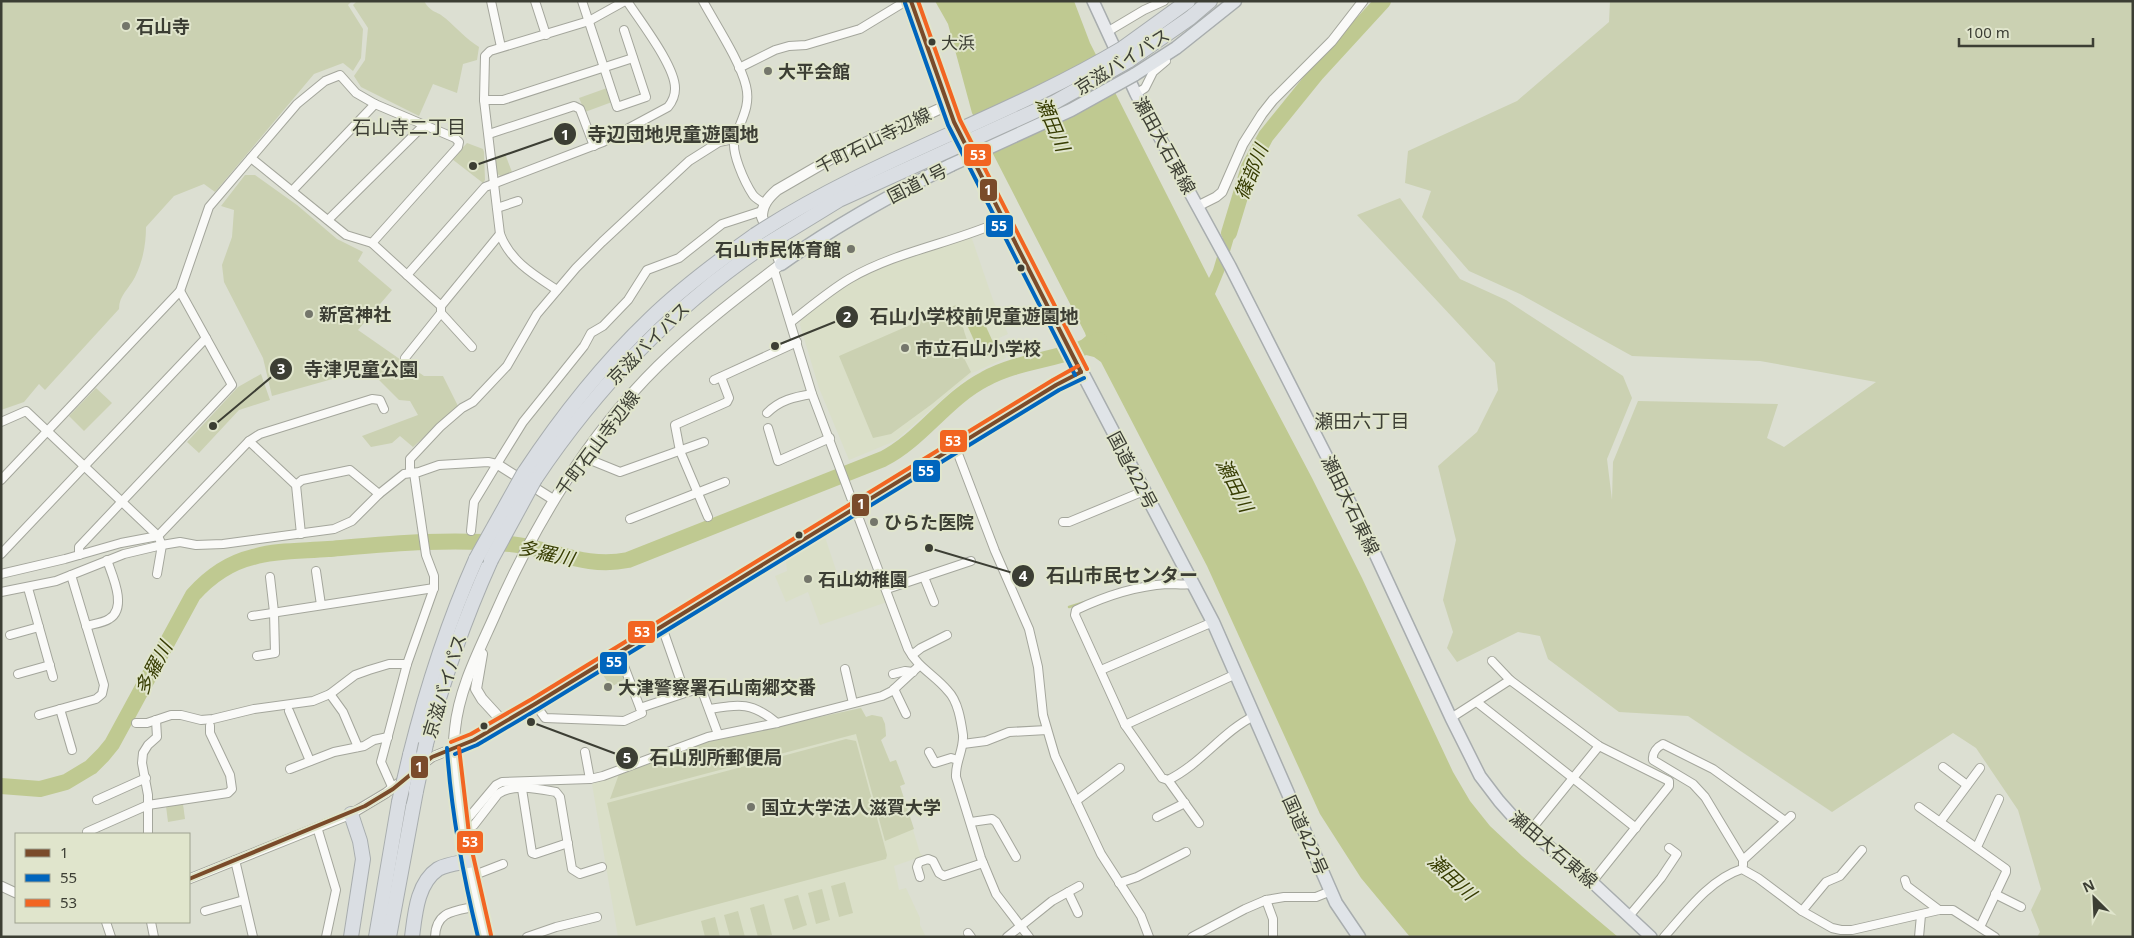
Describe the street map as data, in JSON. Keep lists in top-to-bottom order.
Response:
{
  "streets": {
    "highway": ["京滋バイパス", "国道1号", "国道422号"],
    "main road": ["千町石山寺辺線", "瀬田大石東線"]
  },
  "crossings": [
    ["千町石山寺辺線", "国道1号"],
    ["千町石山寺辺線", "国道422号"]
  ],
  "districts": ["石山寺二丁目", "瀬田六丁目"],
  "water": ["瀬田川", "篠部川", "多羅川"],
  "places": [
    "石山寺",
    "大浜",
    "大平会館",
    "寺辺団地児童遊園地",
    "石山市民体育館",
    "新宮神社",
    "石山小学校前児童遊園地",
    "市立石山小学校",
    "寺津児童公園",
    "ひらた医院",
    "石山市民センター",
    "石山幼稚園",
    "大津警察署石山南郷交番",
    "石山別所郵便局",
    "国立大学法人滋賀大学"
  ],
  "lines": ["transit line 1", "transit line 53", "transit line 55"],
  "legend": ["1", "55", "53"],
  "scale_bar": "100 m",
  "north": "top left"
}
